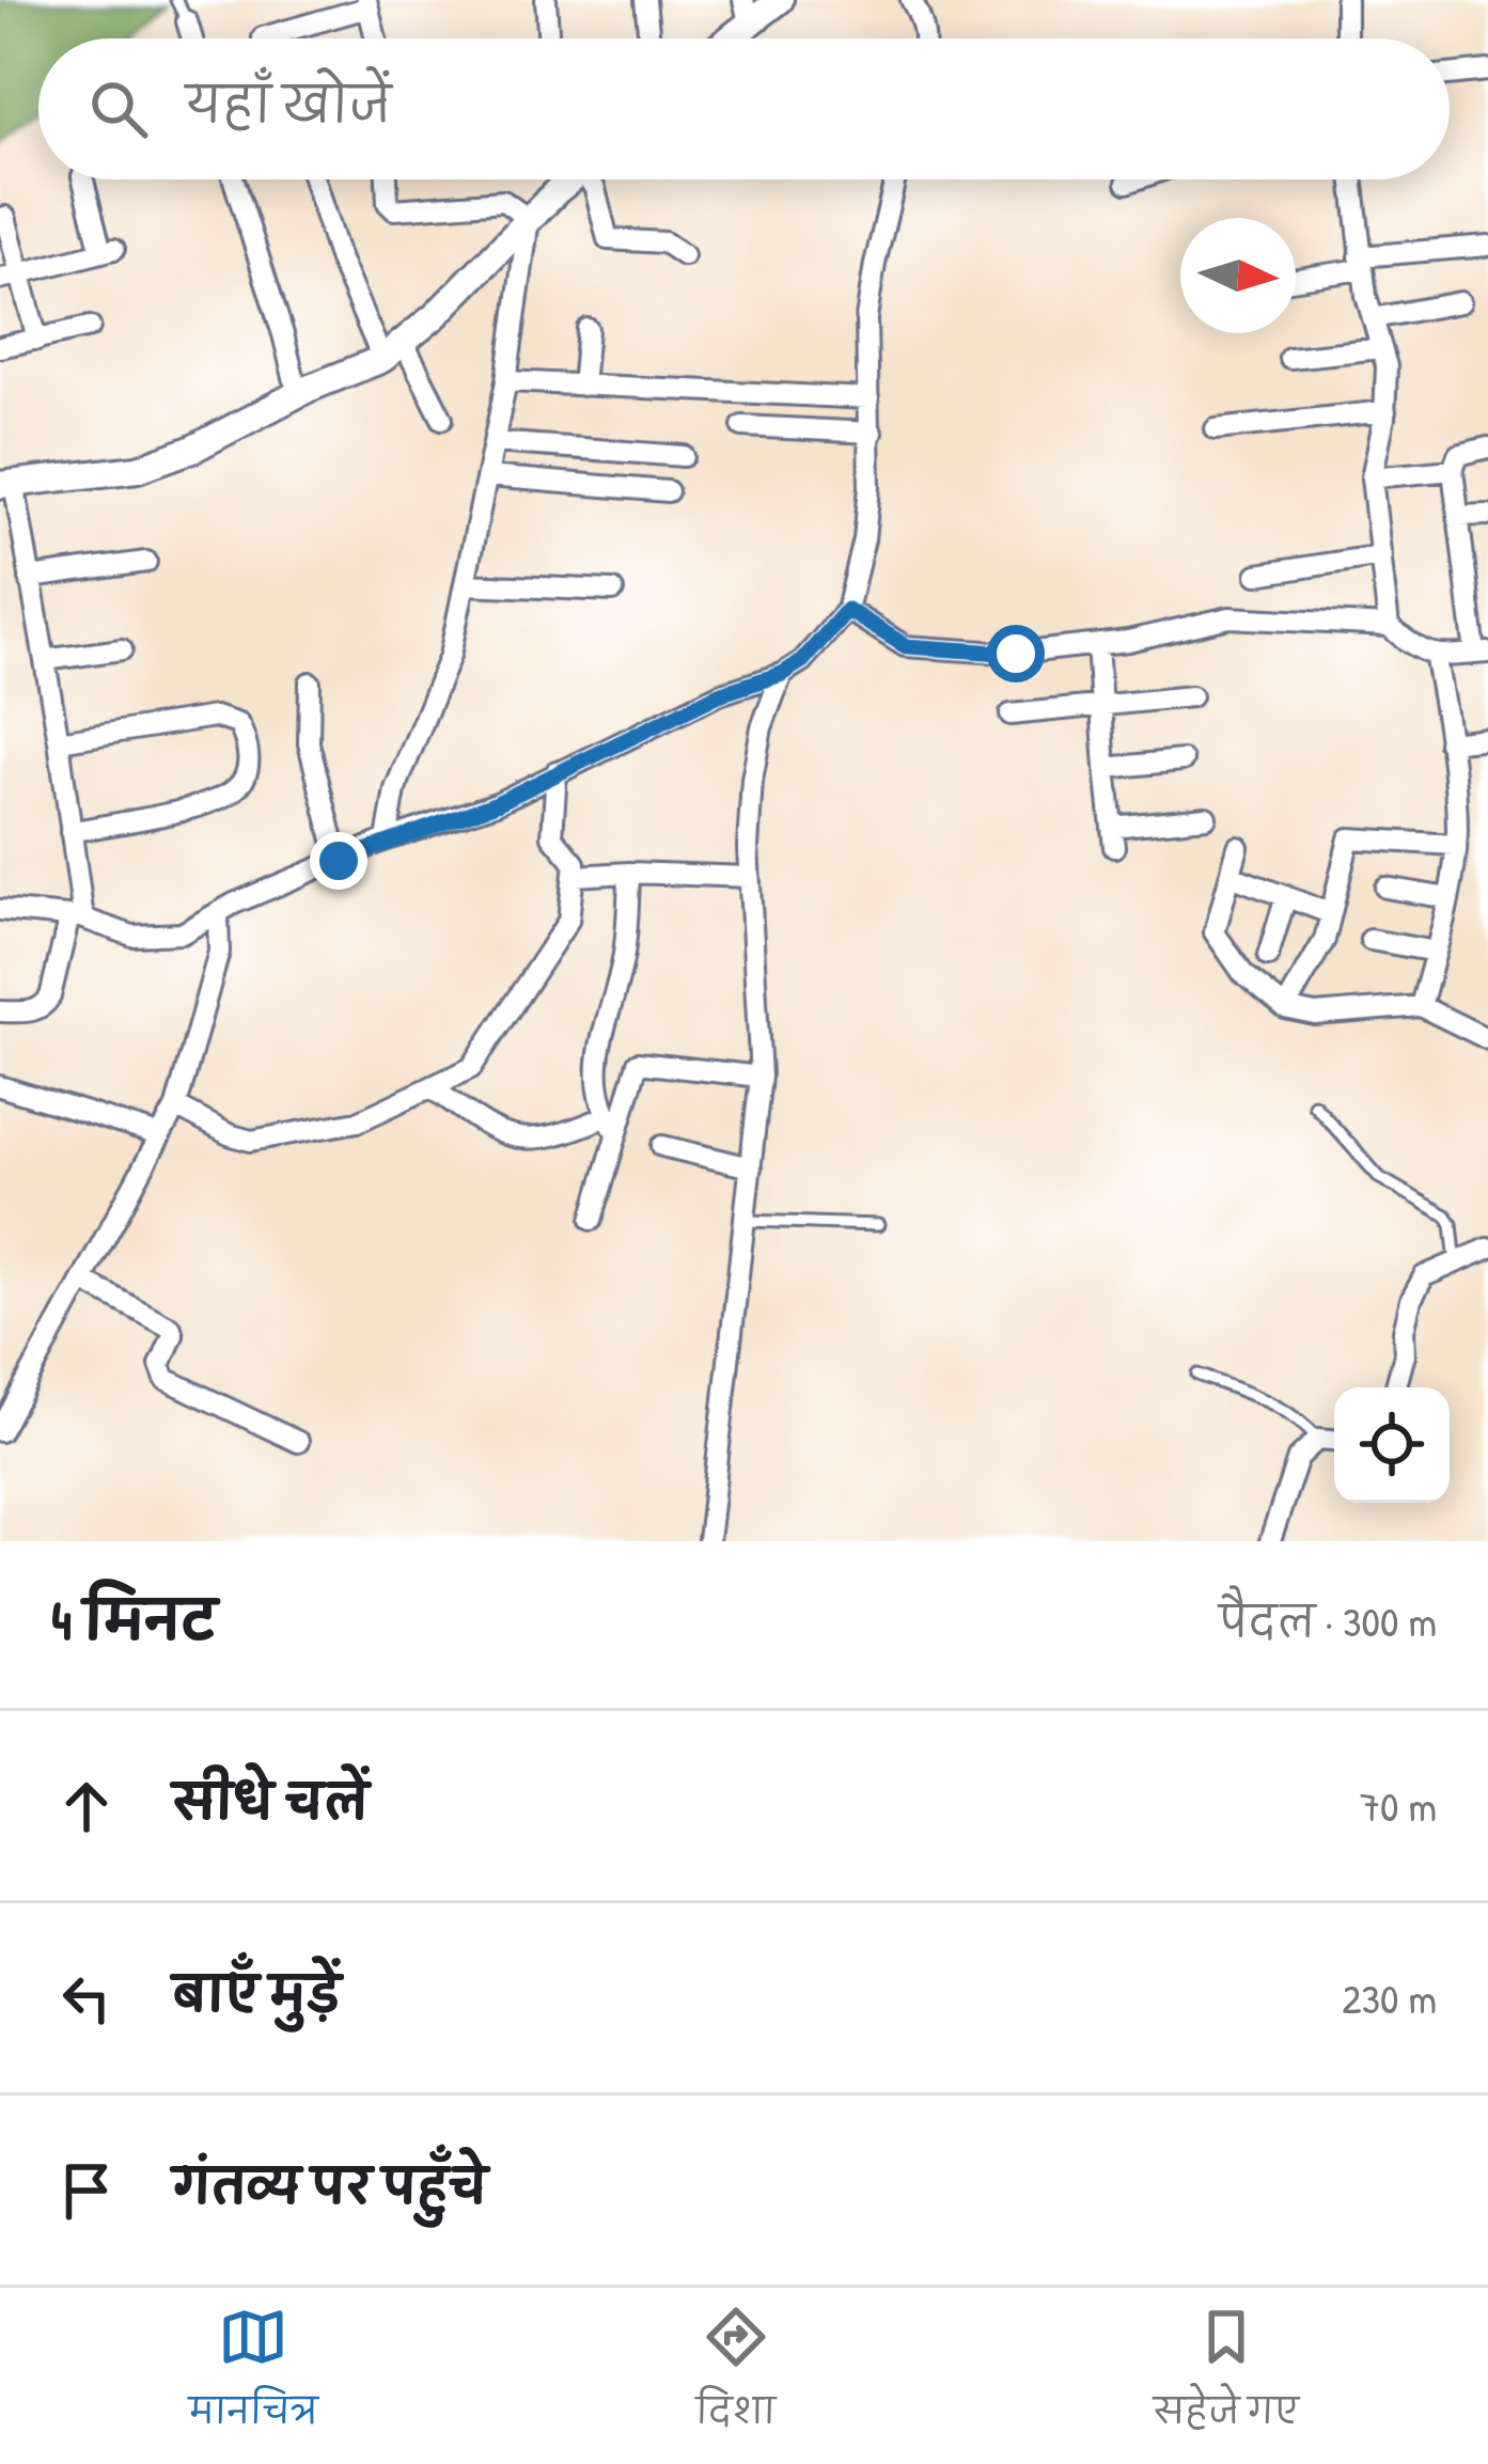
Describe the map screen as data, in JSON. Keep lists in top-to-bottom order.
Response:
{
  "north": "right",
  "page": {
    "search": "यहाँ खोजें",
    "heading": ["4 मिनट", "पैदल · 300 m"],
    "list": [
      ["सीधे चलें", "70 m"],
      ["बाएँ मुड़ें", "230 m"],
      "गंतव्य पर पहुँचे"
    ],
    "nav": ["मानचित्र", "दिशा", "सहेजे गए"]
  }
}
